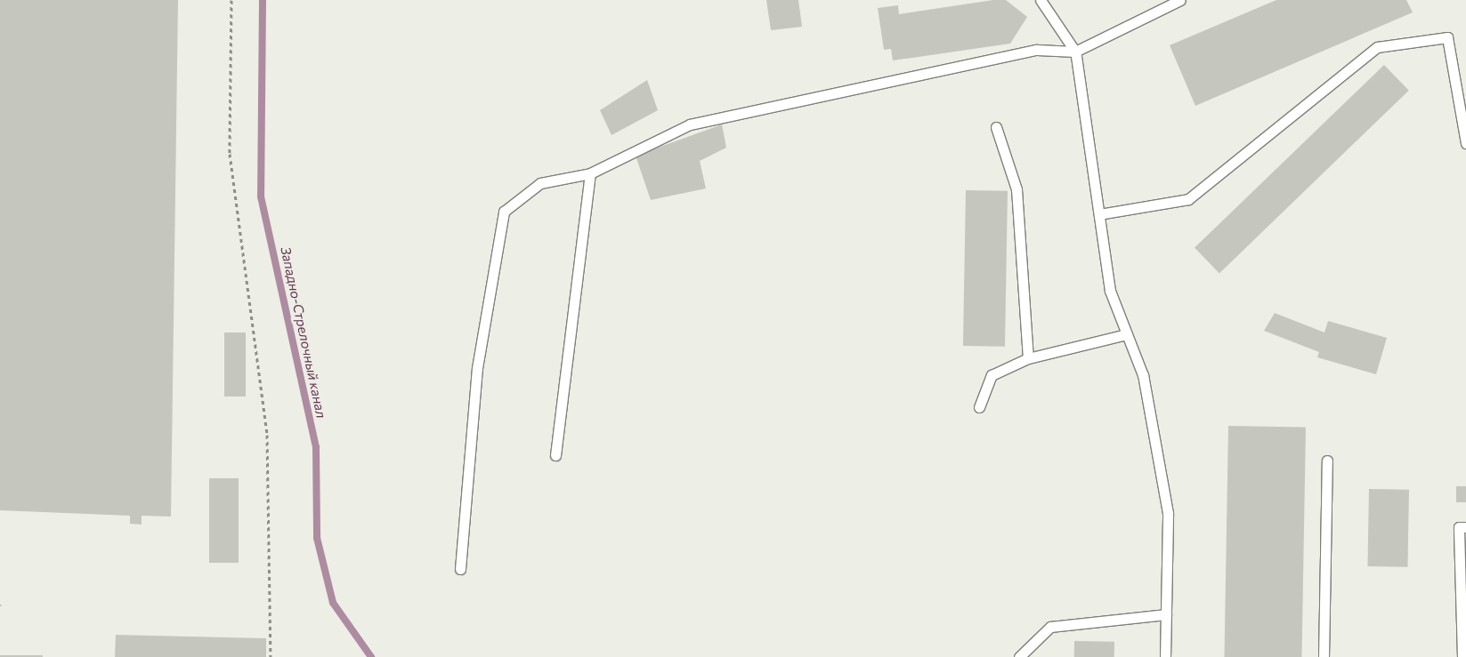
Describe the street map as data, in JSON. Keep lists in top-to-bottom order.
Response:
{
  "water": ["Западно-Стрелочный канал"]
}
